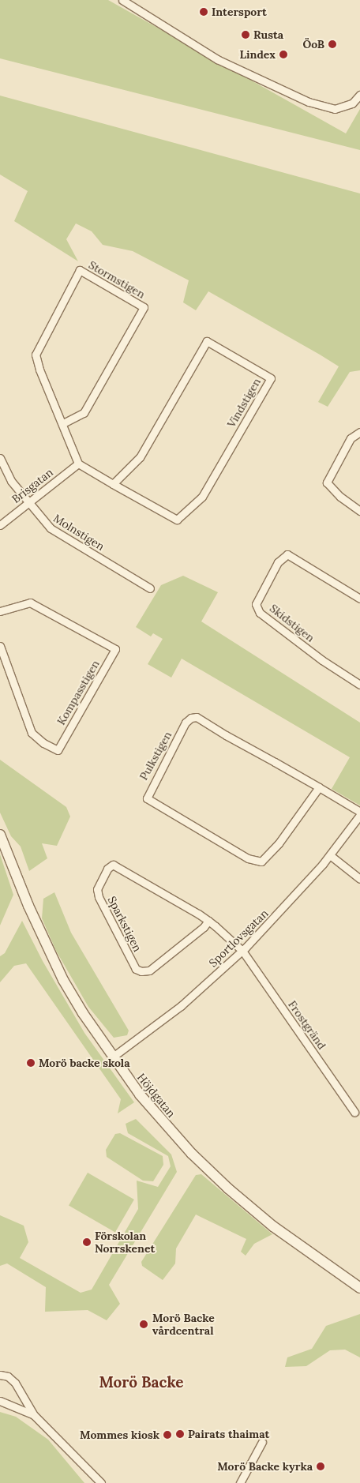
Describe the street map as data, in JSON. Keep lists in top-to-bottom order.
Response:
{
  "streets": {
    "street": [
      "Stormstigen",
      "Vindstigen",
      "Brisgatan",
      "Molnstigen",
      "Skidstigen",
      "Kompasstigen",
      "Pulkstigen",
      "Sparkstigen",
      "Sportlovsgatan",
      "Frostgränd",
      "Höjdgatan"
    ]
  },
  "crossings": [
    ["Stormstigen", "Vindstigen"],
    ["Stormstigen", "Brisgatan"],
    ["Vindstigen", "Brisgatan"],
    ["Brisgatan", "Molnstigen"],
    ["Sparkstigen", "Sportlovsgatan"],
    ["Sparkstigen", "Frostgränd"],
    ["Sportlovsgatan", "Frostgränd"],
    ["Sportlovsgatan", "Höjdgatan"]
  ],
  "districts": ["Morö Backe"],
  "places": [
    "Intersport",
    "Rusta",
    "ÖoB",
    "Lindex",
    "Morö backe skola",
    "Förskolan Norrskenet",
    "Morö Backe vårdcentral",
    "Pairats thaimat",
    "Mommes kiosk",
    "Morö Backe kyrka"
  ]
}
